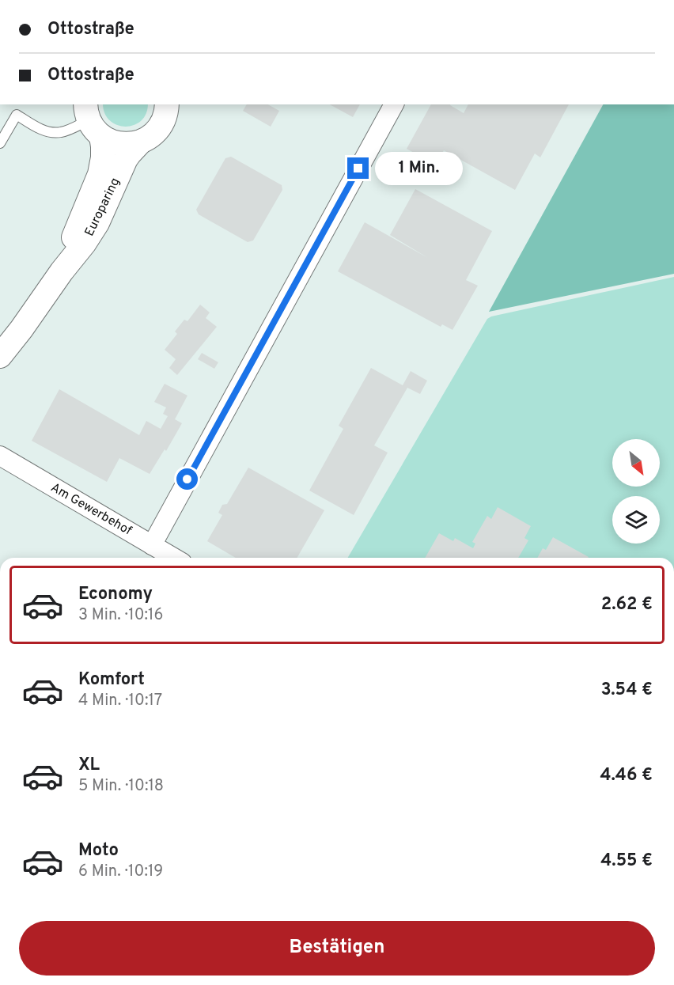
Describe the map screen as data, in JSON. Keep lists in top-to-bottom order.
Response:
{
  "streets": {
    "street": ["Europaring", "Am Gewerbehof"]
  },
  "north": "bottom right",
  "page": {
    "banner": ["Ottostraße", "Ottostraße"],
    "bubble": "1 Min.",
    "list": [
      {
        "name": "Economy",
        "note": "3 Min. · 10:16",
        "value": "2.62 €"
      },
      {
        "name": "Komfort",
        "note": "4 Min. · 10:17",
        "value": "3.54 €"
      },
      {
        "name": "XL",
        "note": "5 Min. · 10:18",
        "value": "4.46 €"
      },
      {
        "name": "Moto",
        "note": "6 Min. · 10:19",
        "value": "4.55 €"
      }
    ],
    "buttons": "Bestätigen"
  }
}
